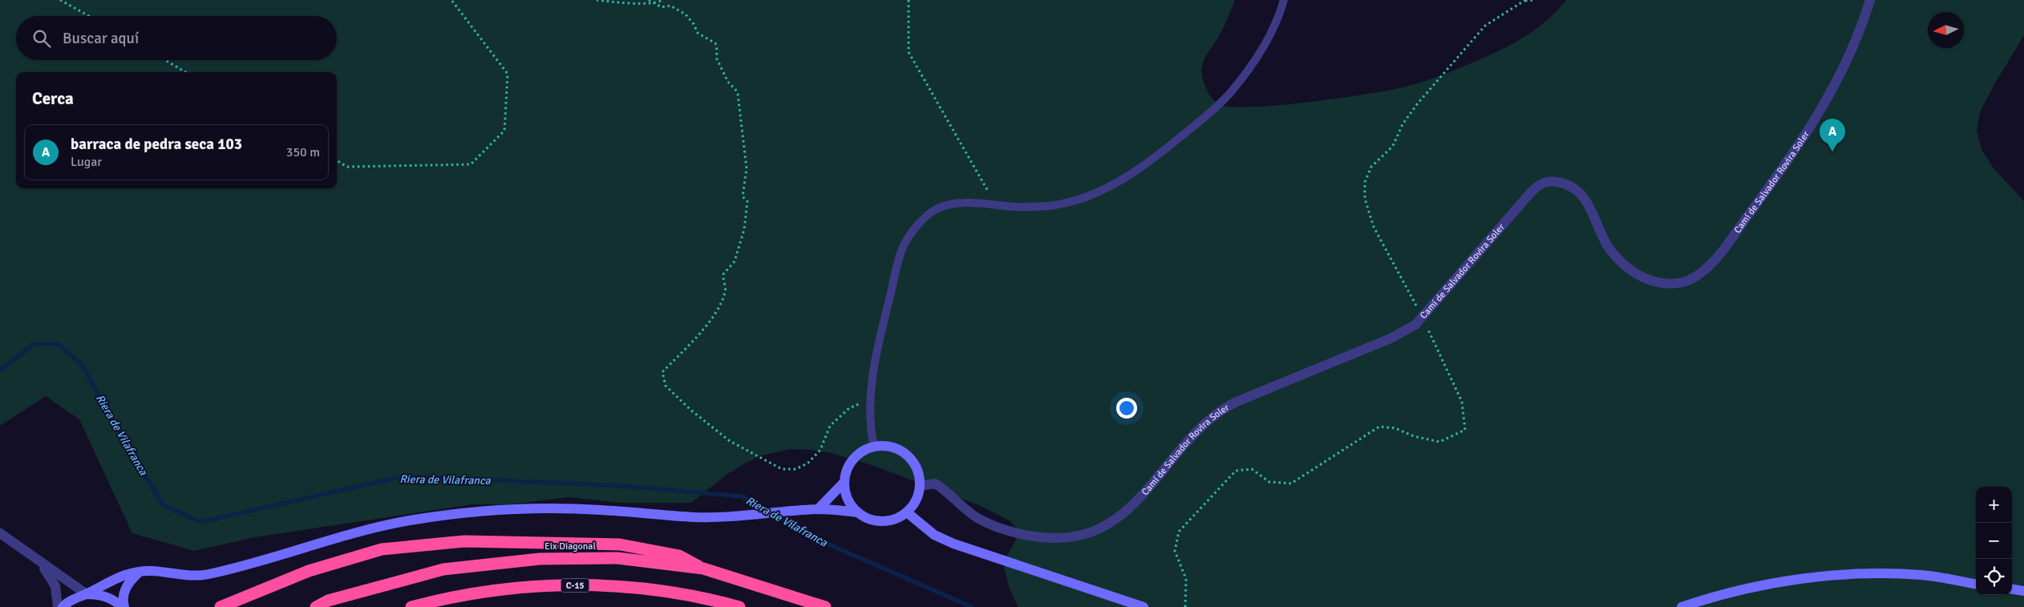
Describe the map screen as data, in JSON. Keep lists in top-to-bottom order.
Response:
{
  "streets": {
    "highway": ["Eix Diagonal", "C-15"],
    "street": ["Camí de Salvador Rovira Soler"]
  },
  "water": ["Riera de Vilafranca"],
  "north": "left",
  "page": {
    "search": "Buscar aquí",
    "heading": "Cerca",
    "pins": "A",
    "list": [
      {
        "mark": "A",
        "name": "barraca de pedra seca 103",
        "note": "Lugar",
        "value": "350 m"
      }
    ],
    "map_buttons": ["+", "−"]
  }
}
